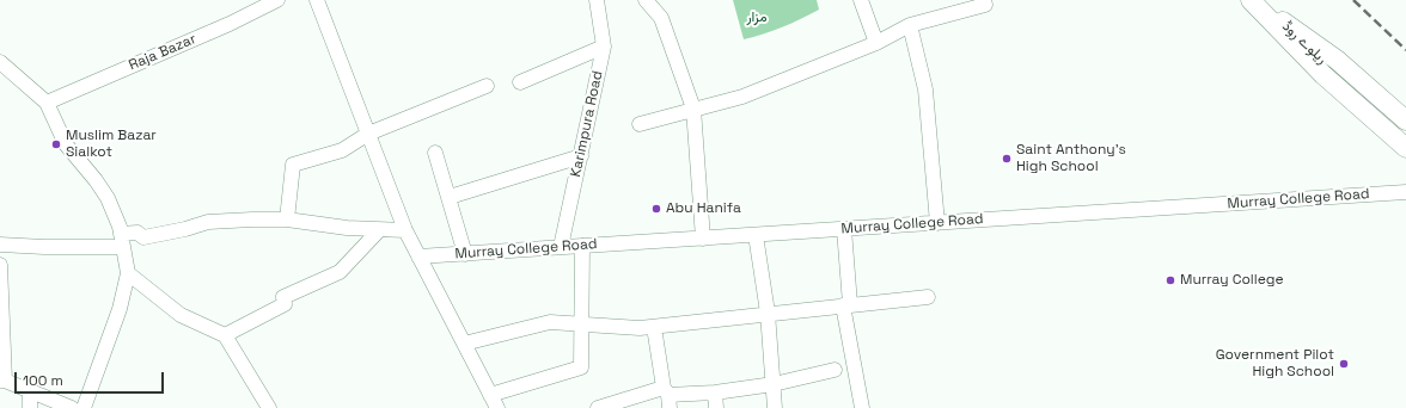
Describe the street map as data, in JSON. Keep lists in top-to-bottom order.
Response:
{
  "streets": {
    "main road": ["ریلوے روڈ"],
    "street": ["Raja Bazar", "Karimpura Road", "Murray College Road"]
  },
  "crossings": [
    ["Karimpura Road", "Murray College Road"]
  ],
  "parks": ["مزار"],
  "places": [
    "Muslim Bazar Sialkot",
    "Saint Anthony's High School",
    "Abu Hanifa",
    "Murray College",
    "Government Pilot High School"
  ],
  "scale_bar": "100 m"
}
